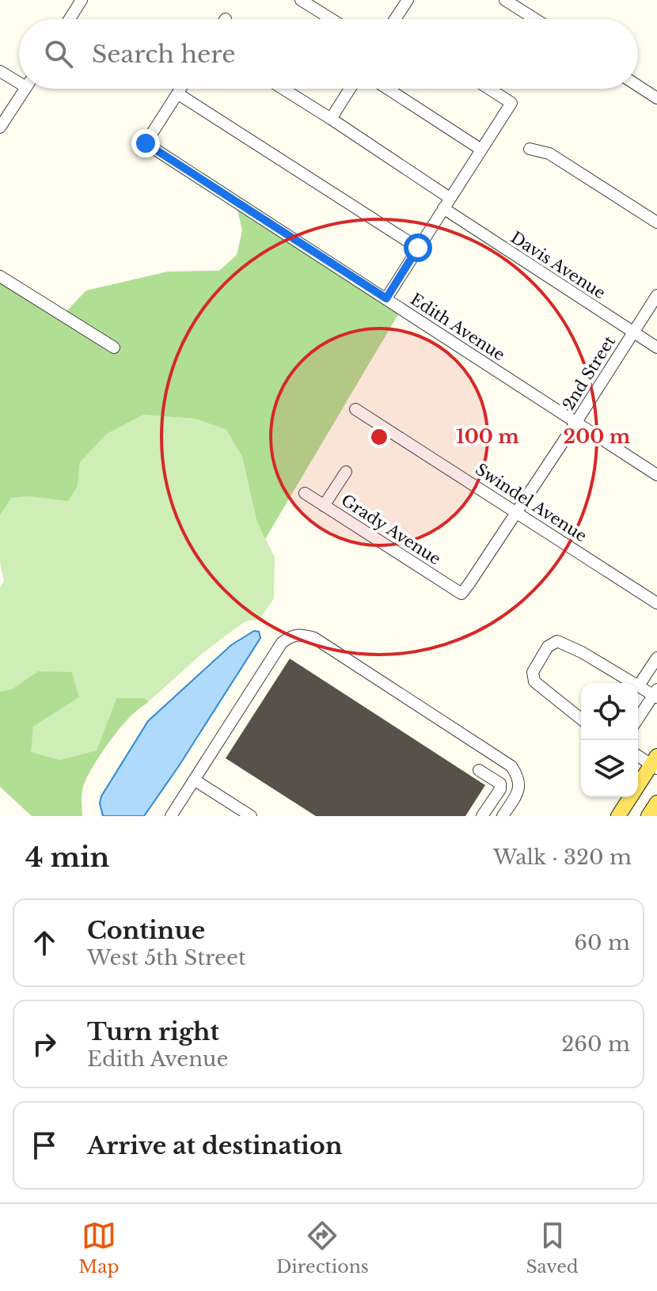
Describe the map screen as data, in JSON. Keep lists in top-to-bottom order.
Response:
{
  "streets": {
    "street": [
      "Davis Avenue",
      "Edith Avenue",
      "2nd Street",
      "Swindel Avenue",
      "Grady Avenue"
    ]
  },
  "crossings": [
    ["Davis Avenue", "2nd Street"],
    ["Edith Avenue", "2nd Street"],
    ["2nd Street", "Swindel Avenue"],
    ["2nd Street", "Grady Avenue"]
  ],
  "page": {
    "search": "Search here",
    "heading": ["4 min", "Walk · 320 m"],
    "list": [
      ["Continue", "West 5th Street", "60 m"],
      ["Turn right", "Edith Avenue", "260 m"],
      "Arrive at destination"
    ],
    "nav": ["Map", "Directions", "Saved"]
  },
  "rings": ["100 m", "200 m"]
}
